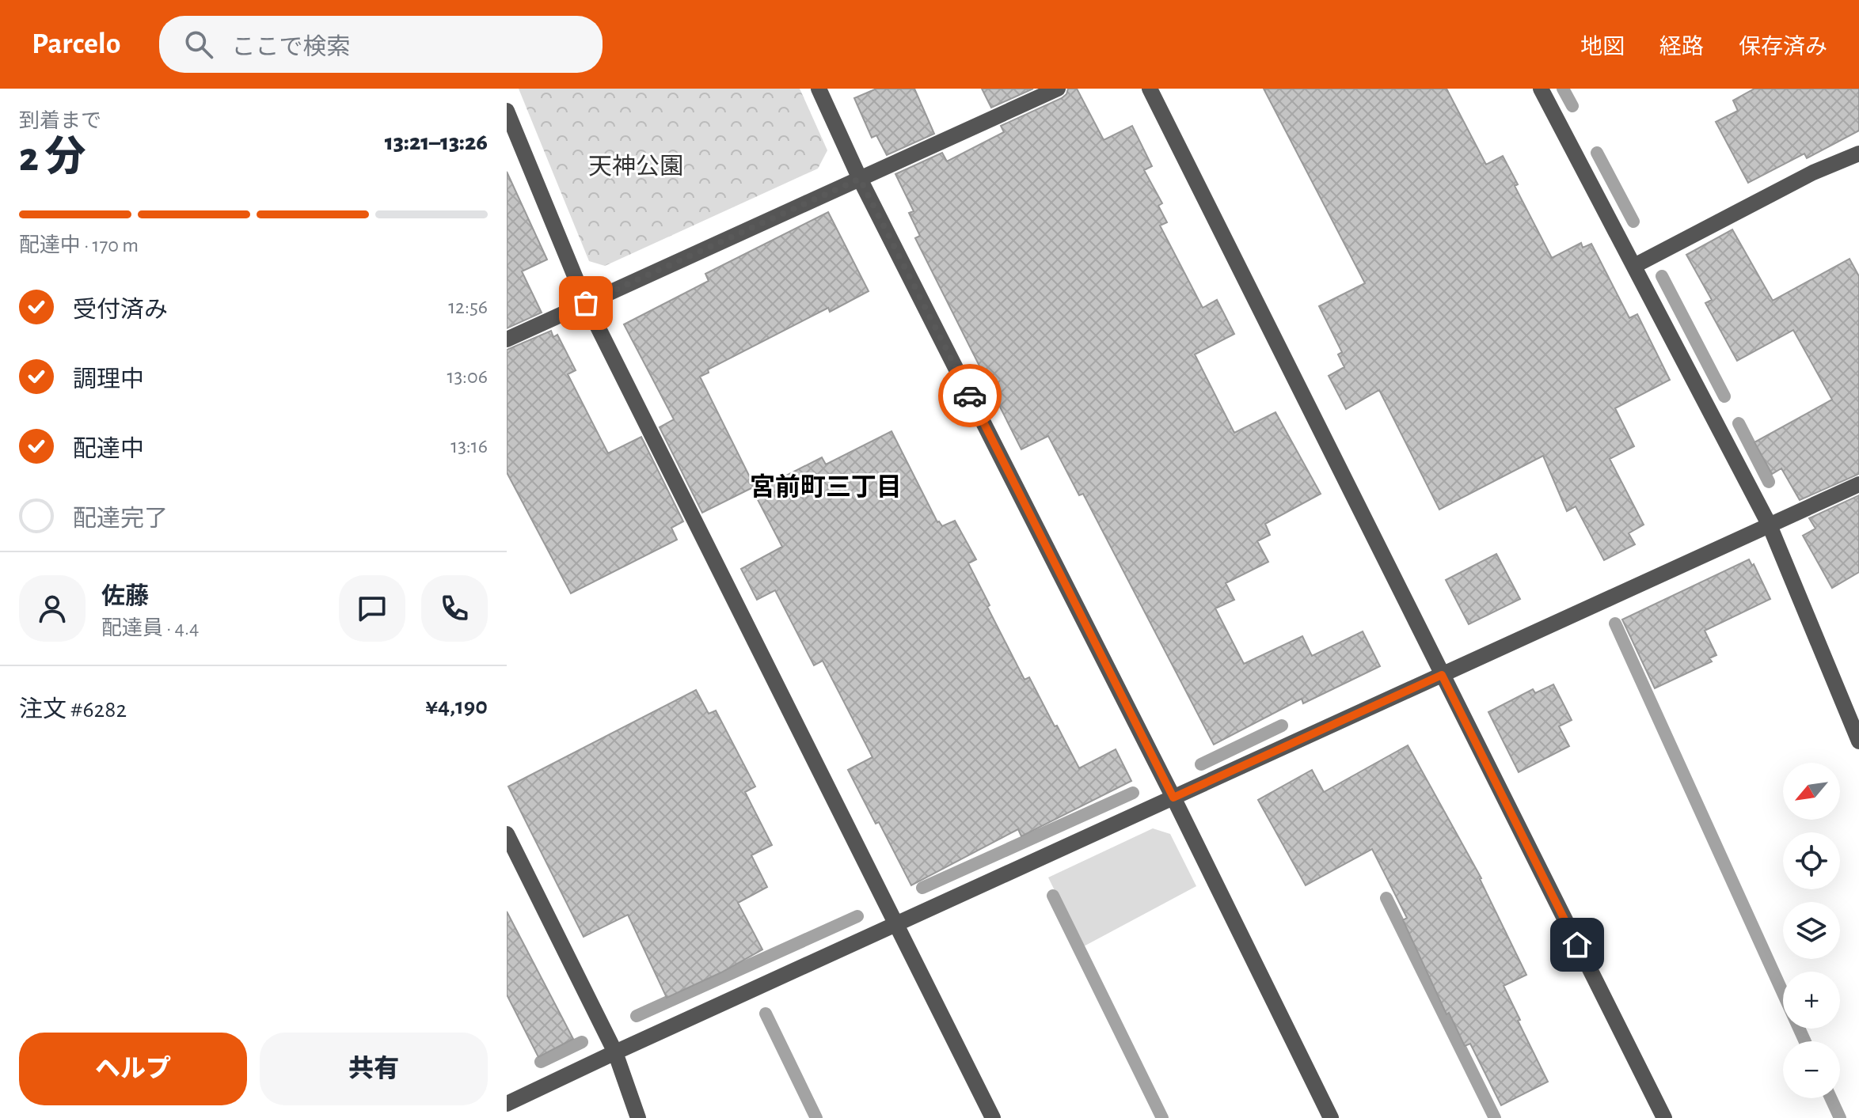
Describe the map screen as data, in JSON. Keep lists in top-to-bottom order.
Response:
{
  "districts": ["宮前町三丁目"],
  "parks": ["天神公園"],
  "north": "bottom left",
  "page": {
    "header": "Parcelo",
    "search": "ここで検索",
    "nav": ["地図", "経路", "保存済み"],
    "heading": ["2 分", "到着まで", "13:21–13:26"],
    "panel": [
      "佐藤",
      "配達員 · 4.4",
      "注文 #6282",
      "¥4,190"
    ],
    "bar": "配達中 · 170 m",
    "list": [
      ["受付済み", "12:56"],
      ["調理中", "13:06"],
      ["配達中", "13:16"],
      "配達完了"
    ],
    "map_buttons": ["+", "−"],
    "buttons": ["ヘルプ", "共有"]
  }
}
